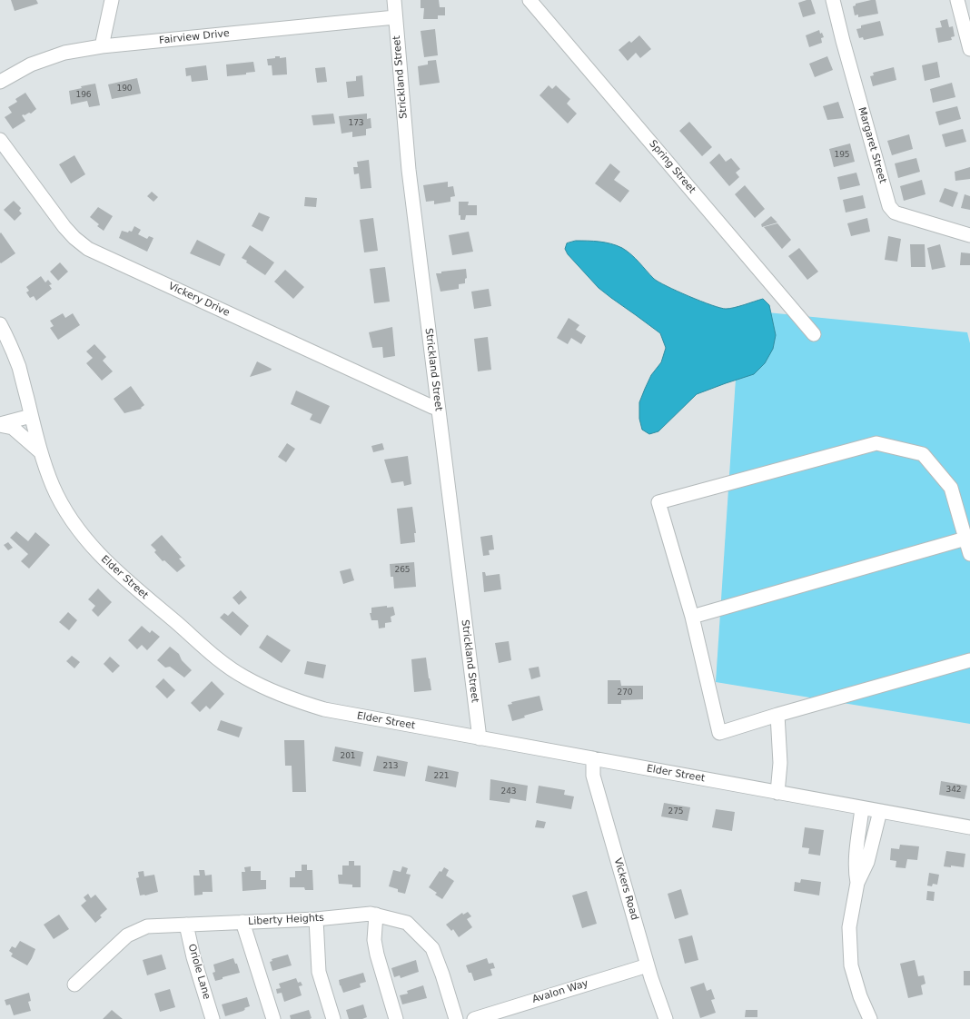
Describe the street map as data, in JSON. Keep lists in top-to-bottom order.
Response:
{
  "streets": {
    "street": [
      "Fairview Drive",
      "Strickland Street",
      "Margaret Street",
      "Spring Street",
      "Vickery Drive",
      "Elder Street",
      "Vickers Road",
      "Liberty Heights",
      "Oriole Lane",
      "Avalon Way"
    ]
  },
  "crossings": [
    ["Fairview Drive", "Strickland Street"],
    ["Strickland Street", "Vickery Drive"],
    ["Strickland Street", "Elder Street"],
    ["Elder Street", "Vickers Road"],
    ["Vickers Road", "Avalon Way"],
    ["Liberty Heights", "Oriole Lane"]
  ],
  "house_numbers": [
    "190",
    "196",
    "173",
    "195",
    "265",
    "270",
    "201",
    "213",
    "221",
    "342",
    "243",
    "275"
  ]
}
